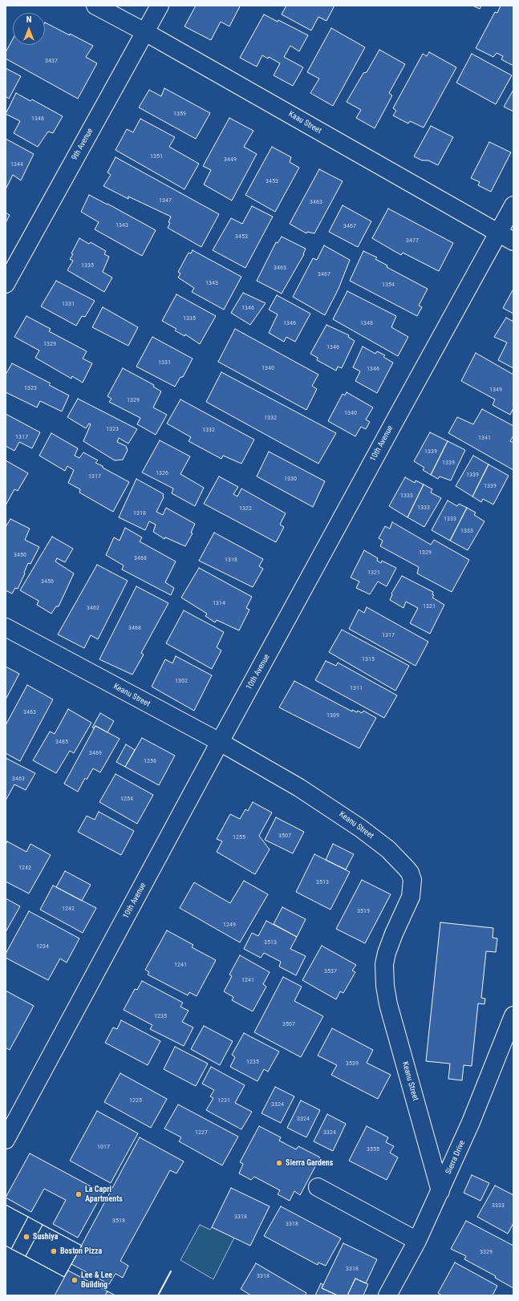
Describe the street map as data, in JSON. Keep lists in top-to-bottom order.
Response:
{
  "streets": {
    "street": [
      "Kaau Street",
      "9th Avenue",
      "10th Avenue",
      "Keanu Street",
      "Sierra Drive"
    ]
  },
  "crossings": [
    ["Kaau Street", "9th Avenue"],
    ["Kaau Street", "10th Avenue"],
    ["10th Avenue", "Keanu Street"],
    ["Keanu Street", "Sierra Drive"]
  ],
  "places": [
    "Sierra Gardens",
    "La Capri Apartments",
    "Sushiya",
    "Boston Pizza",
    "Lee & Lee Building"
  ],
  "house_numbers": [
    "3437",
    "1359",
    "1348",
    "1351",
    "3449",
    "1344",
    "3453",
    "1347",
    "3463",
    "1343",
    "3467",
    "3453",
    "3477",
    "1335",
    "3463",
    "3467",
    "1343",
    "1354",
    "1331",
    "1346",
    "1335",
    "1346",
    "1348",
    "1329",
    "1346",
    "1331",
    "1340",
    "1346",
    "1323",
    "1349",
    "1329",
    "1340",
    "1332",
    "1323",
    "1332",
    "1317",
    "1341",
    "1339",
    "1339",
    "1326",
    "1339",
    "1317",
    "1330",
    "1339",
    "1333",
    "1333",
    "1322",
    "1318",
    "1333",
    "1333",
    "1329",
    "3450",
    "3468",
    "1318",
    "1321",
    "3456",
    "1314",
    "1321",
    "3462",
    "3468",
    "1317",
    "1315",
    "1302",
    "1311",
    "3463",
    "1309",
    "3485",
    "3469",
    "1256",
    "3463",
    "1254",
    "3507",
    "1255",
    "1242",
    "3513",
    "1242",
    "3519",
    "1249",
    "3513",
    "1234",
    "1241",
    "3537",
    "1241",
    "1235",
    "3507",
    "1235",
    "3539",
    "1225",
    "1231",
    "3324",
    "3324",
    "1227",
    "3324",
    "1017",
    "3555",
    "3333",
    "3318",
    "3518",
    "3318",
    "3329",
    "3318",
    "3318"
  ],
  "north": "top"
}
